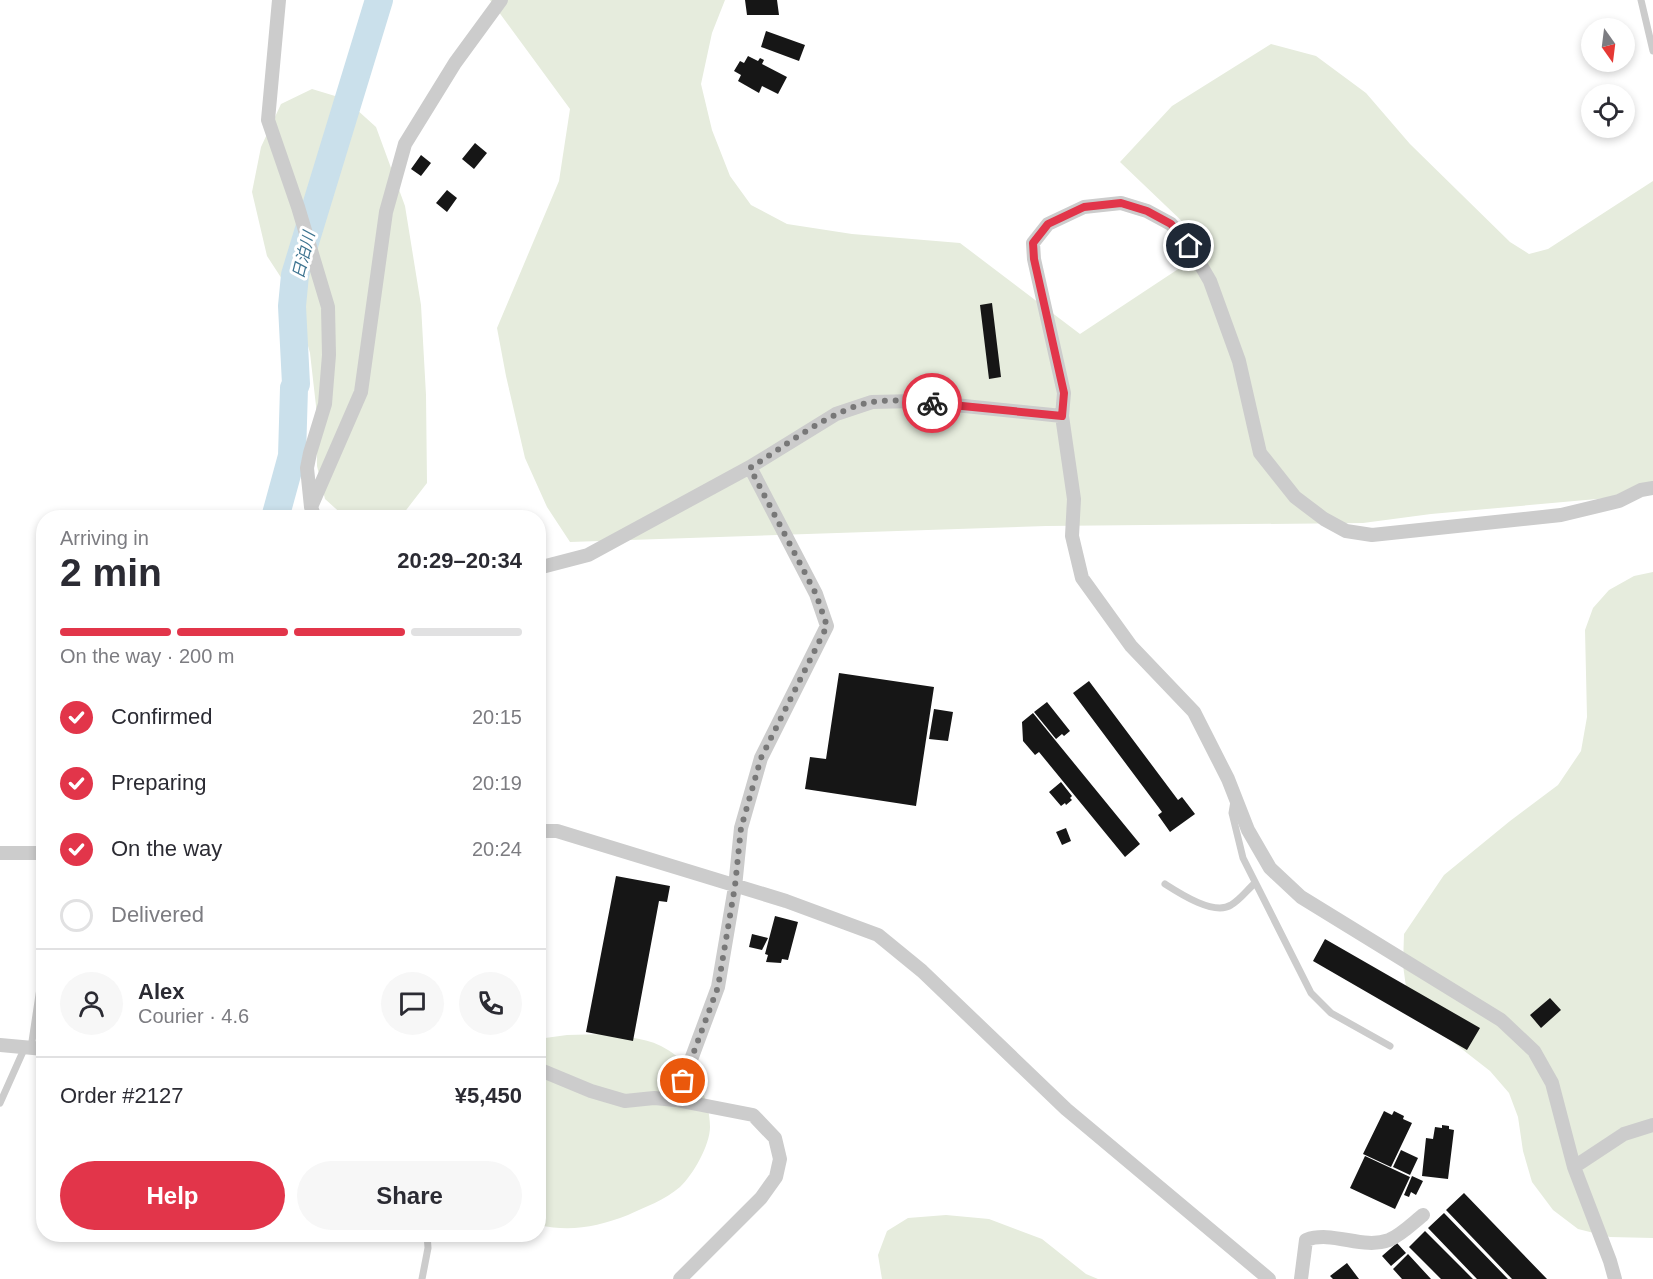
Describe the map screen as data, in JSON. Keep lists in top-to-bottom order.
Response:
{
  "water": ["日泊川"],
  "north": "bottom",
  "page": {
    "heading": ["2 min", "Arriving in", "20:29–20:34"],
    "panel": [
      "Alex",
      "Courier · 4.6",
      "Order #2127",
      "¥5,450"
    ],
    "bar": "On the way · 200 m",
    "list": [
      ["Confirmed", "20:15"],
      ["Preparing", "20:19"],
      ["On the way", "20:24"],
      "Delivered"
    ],
    "buttons": ["Help", "Share"]
  }
}
